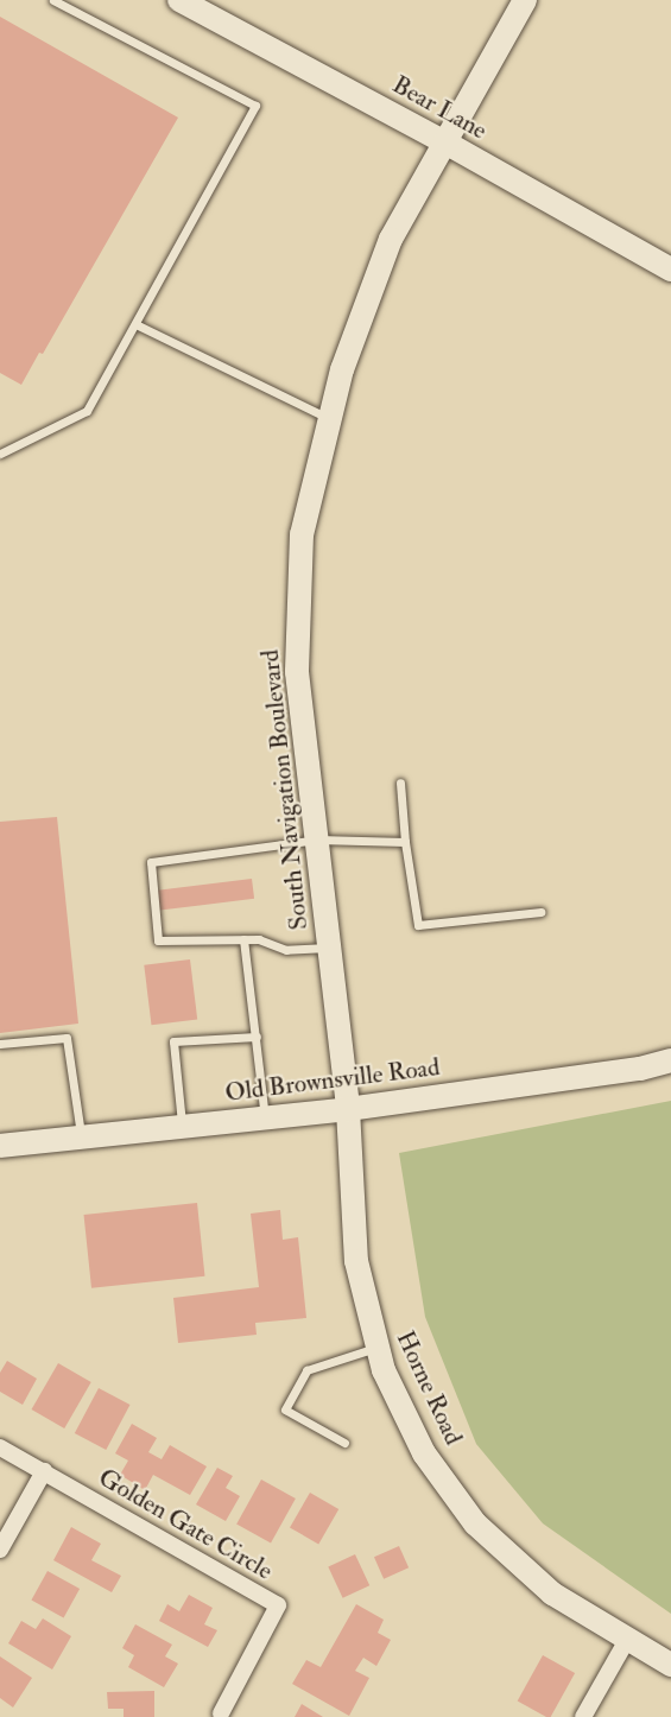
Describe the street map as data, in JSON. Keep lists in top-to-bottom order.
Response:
{
  "streets": {
    "street": [
      "Bear Lane",
      "South Navigation Boulevard",
      "Old Brownsville Road",
      "Horne Road",
      "Golden Gate Circle"
    ]
  },
  "crossings": [
    ["Bear Lane", "South Navigation Boulevard"],
    ["South Navigation Boulevard", "Old Brownsville Road"],
    ["South Navigation Boulevard", "Horne Road"],
    ["Old Brownsville Road", "Horne Road"]
  ]
}
